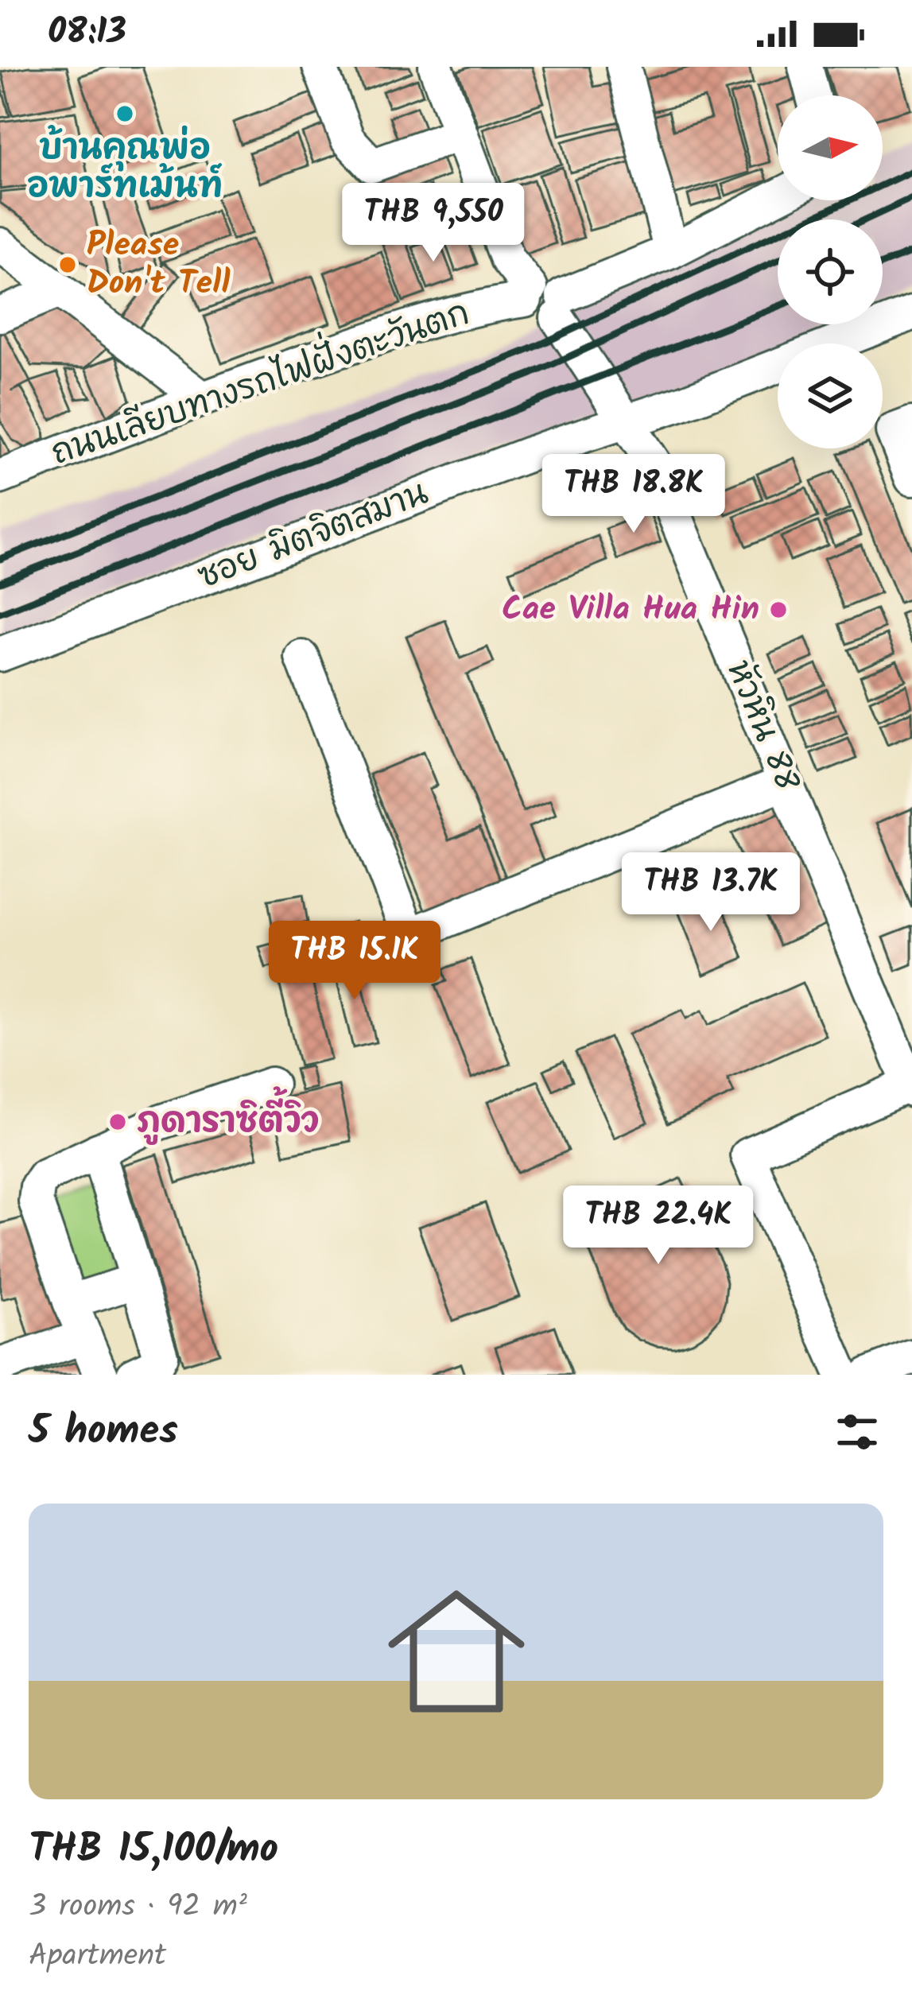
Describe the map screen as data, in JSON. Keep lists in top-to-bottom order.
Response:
{
  "streets": {
    "street": ["ถนนเลียบทางรถไฟฝั่งตะวันตก", "ซอย มิตจิตสมาน", "หัวหิน 88"]
  },
  "crossings": [
    ["ถนนเลียบทางรถไฟฝั่งตะวันตก", "หัวหิน 88"],
    ["ซอย มิตจิตสมาน", "หัวหิน 88"]
  ],
  "places": [
    "บ้านคุณพ่อ อพาร์ทเม้นท์",
    "Please Don't Tell",
    "Cae Villa Hua Hin",
    "ภูดาราซิตี้วิว"
  ],
  "north": "right",
  "page": {
    "status": "08:13",
    "price": [
      "THB 9,550",
      "THB 18.8K",
      "THB 13.7K",
      "THB 15.1K",
      "THB 22.4K"
    ],
    "heading": "5 homes",
    "list": [
      {
        "name": "THB 15,100/mo",
        "note": "3 rooms · 92 m² · Apartment"
      }
    ]
  }
}
